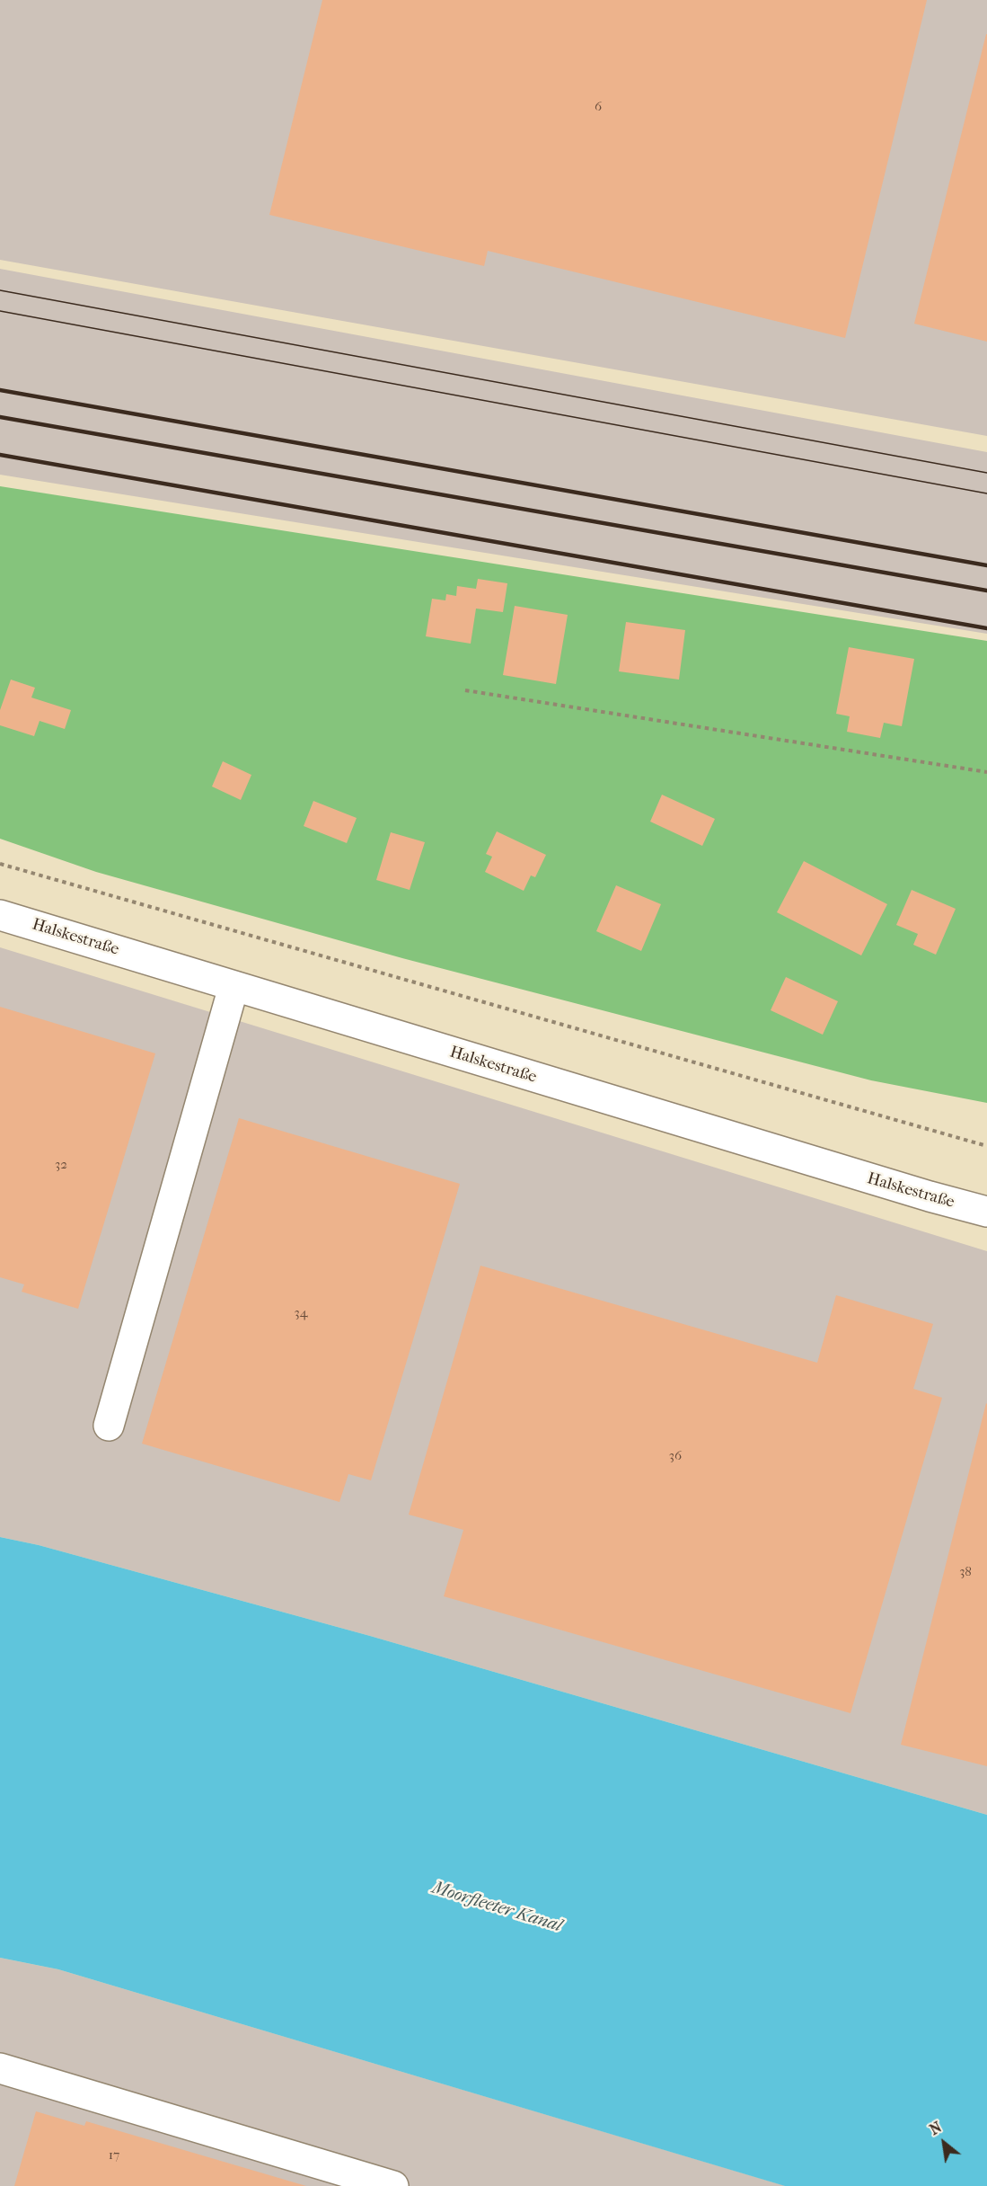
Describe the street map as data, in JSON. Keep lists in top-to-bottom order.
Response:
{
  "streets": {
    "street": ["Halskestraße"]
  },
  "water": ["Moorfleeter Kanal"],
  "house_numbers": [
    "6",
    "32",
    "34",
    "36",
    "38",
    "17"
  ],
  "north": "top left"
}
